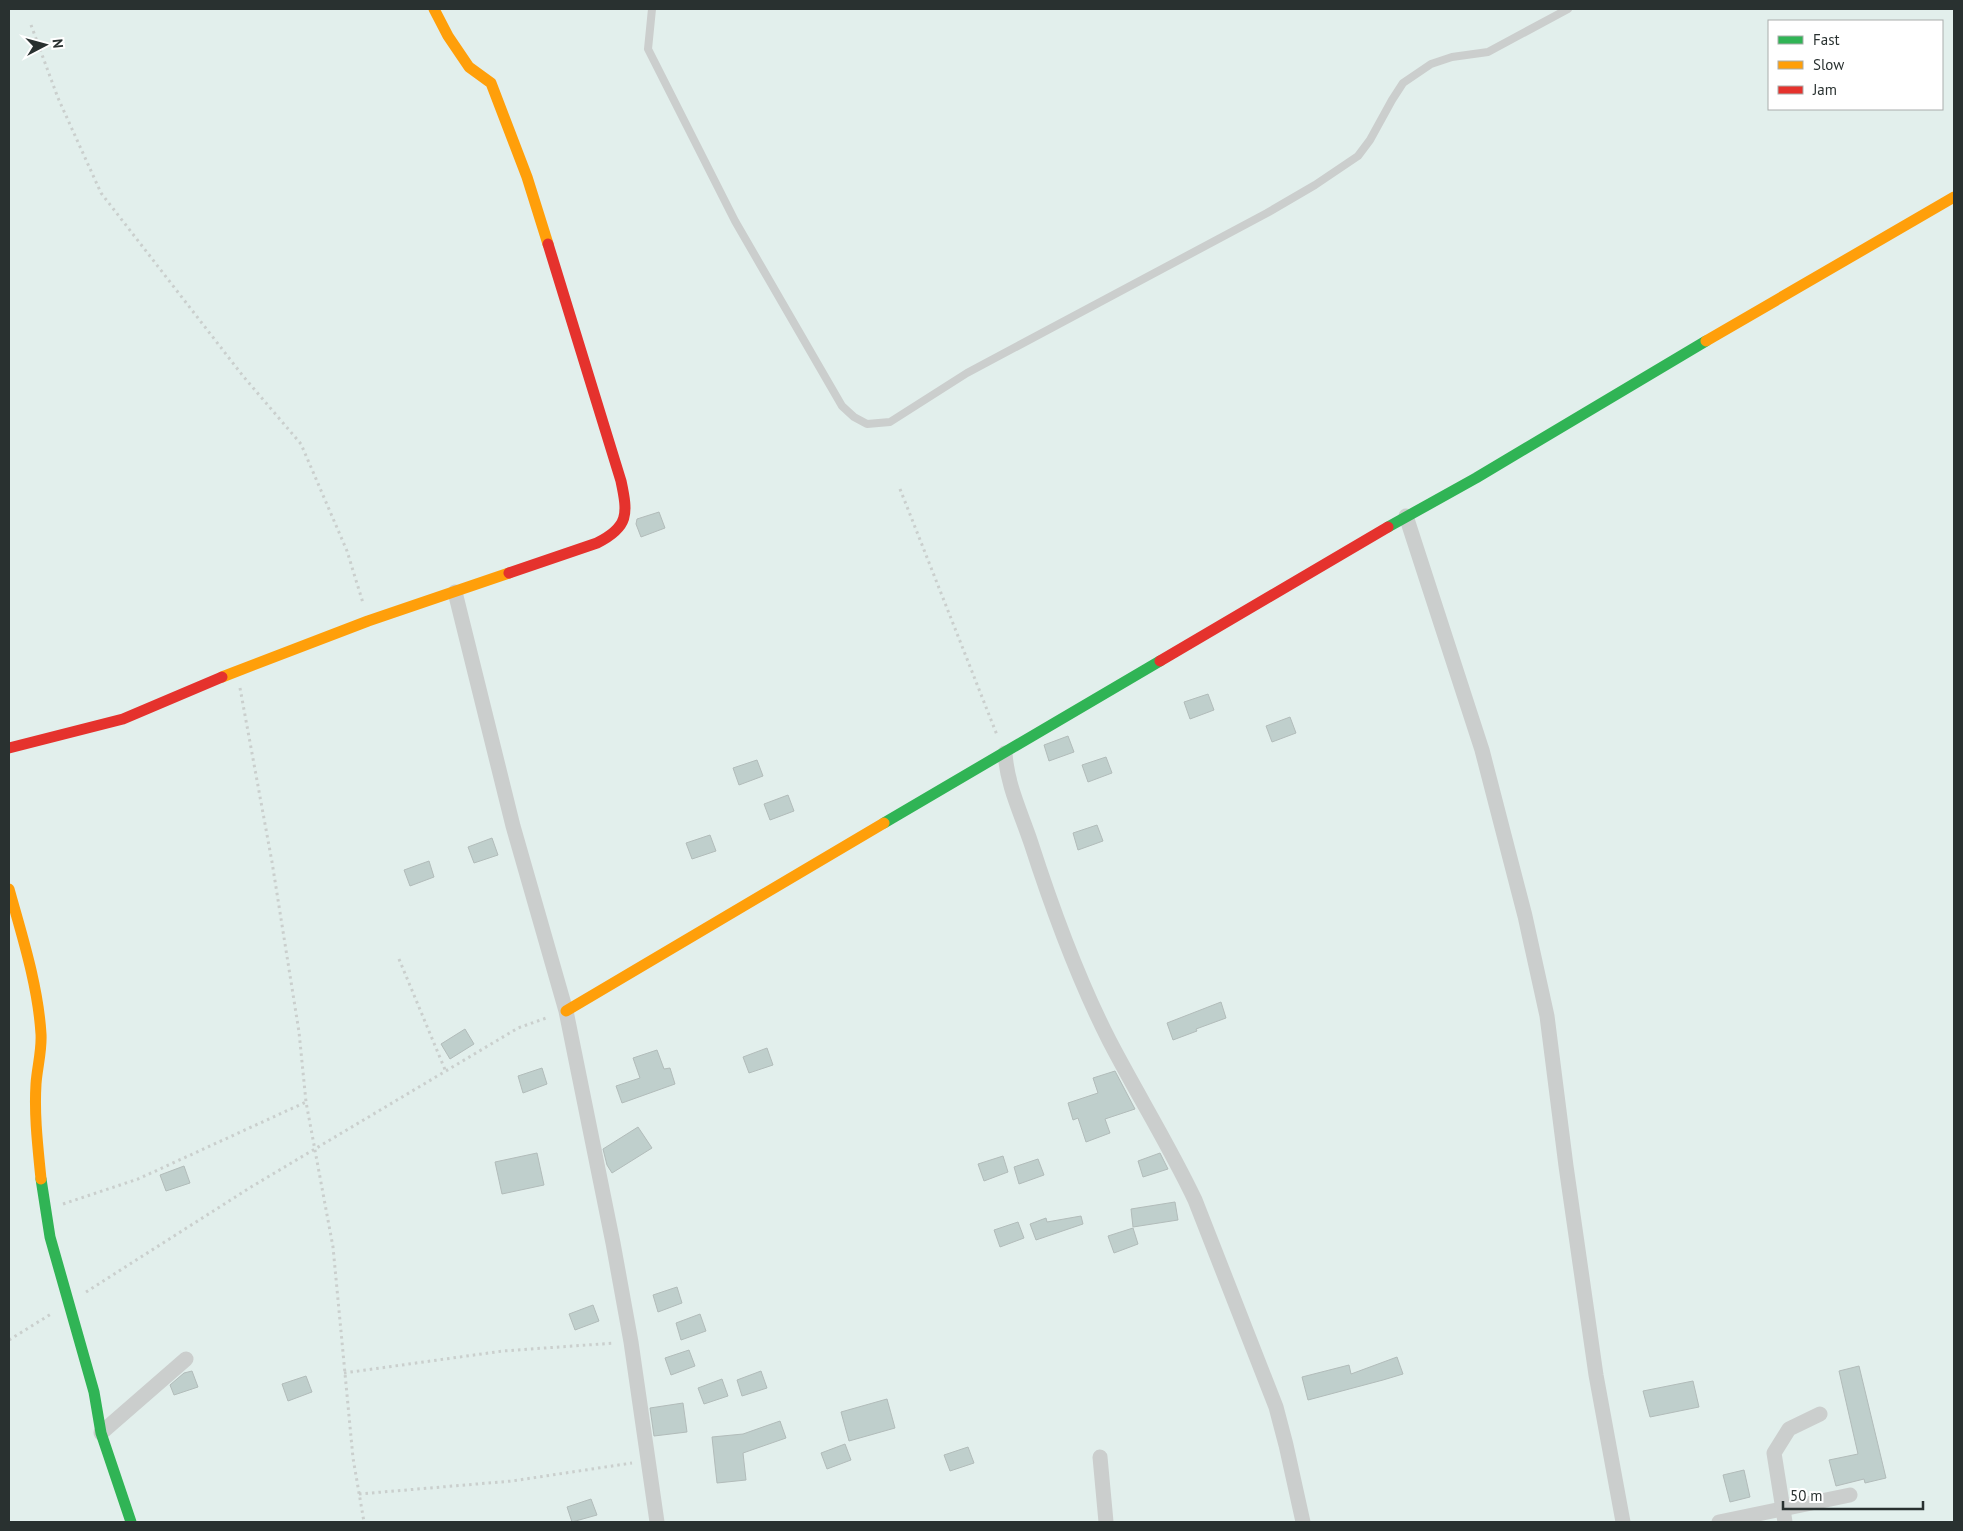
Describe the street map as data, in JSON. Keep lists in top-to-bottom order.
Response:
{
  "legend": ["Fast", "Slow", "Jam"],
  "scale_bar": "50 m",
  "north": "right"
}
